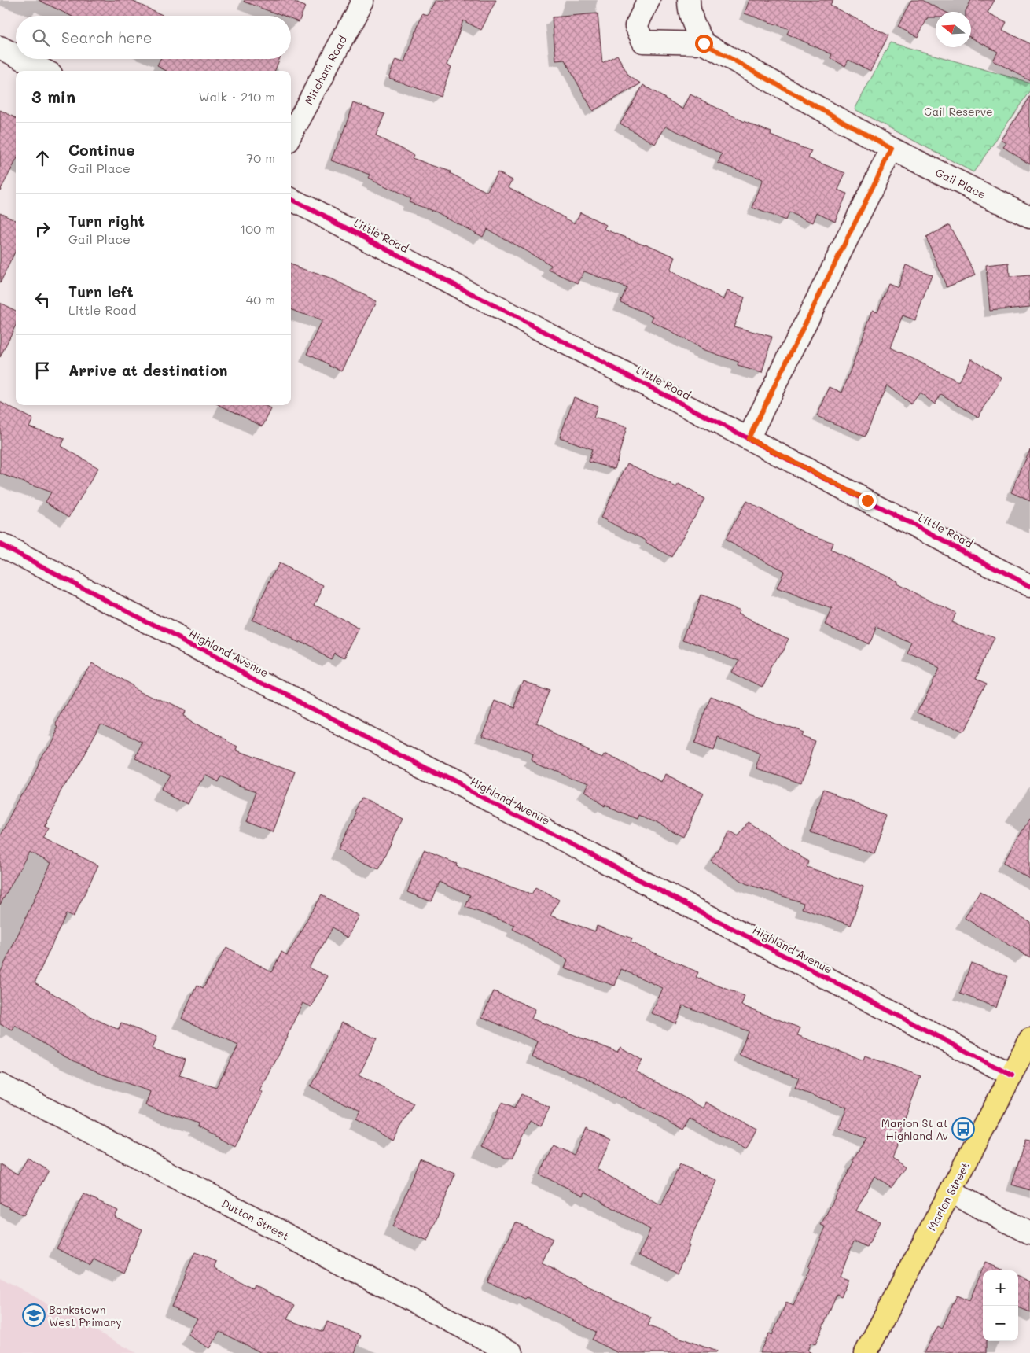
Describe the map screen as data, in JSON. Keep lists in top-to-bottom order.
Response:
{
  "streets": {
    "main road": ["Marion Street"],
    "street": [
      "Mitcham Road",
      "Gail Place",
      "Little Road",
      "Highland Avenue",
      "Dutton Street"
    ]
  },
  "crossings": [
    ["Highland Avenue", "Marion Street"]
  ],
  "parks": ["Gail Reserve"],
  "places": {
    "bus stop": ["Marion St at Highland Av"],
    "school or university": ["Bankstown West Primary"]
  },
  "north": "left",
  "page": {
    "search": "Search here",
    "heading": ["3 min", "Walk · 210 m"],
    "list": [
      ["Continue", "Gail Place", "70 m"],
      ["Turn right", "Gail Place", "100 m"],
      ["Turn left", "Little Road", "40 m"],
      "Arrive at destination"
    ],
    "map_buttons": ["+", "−"]
  }
}
